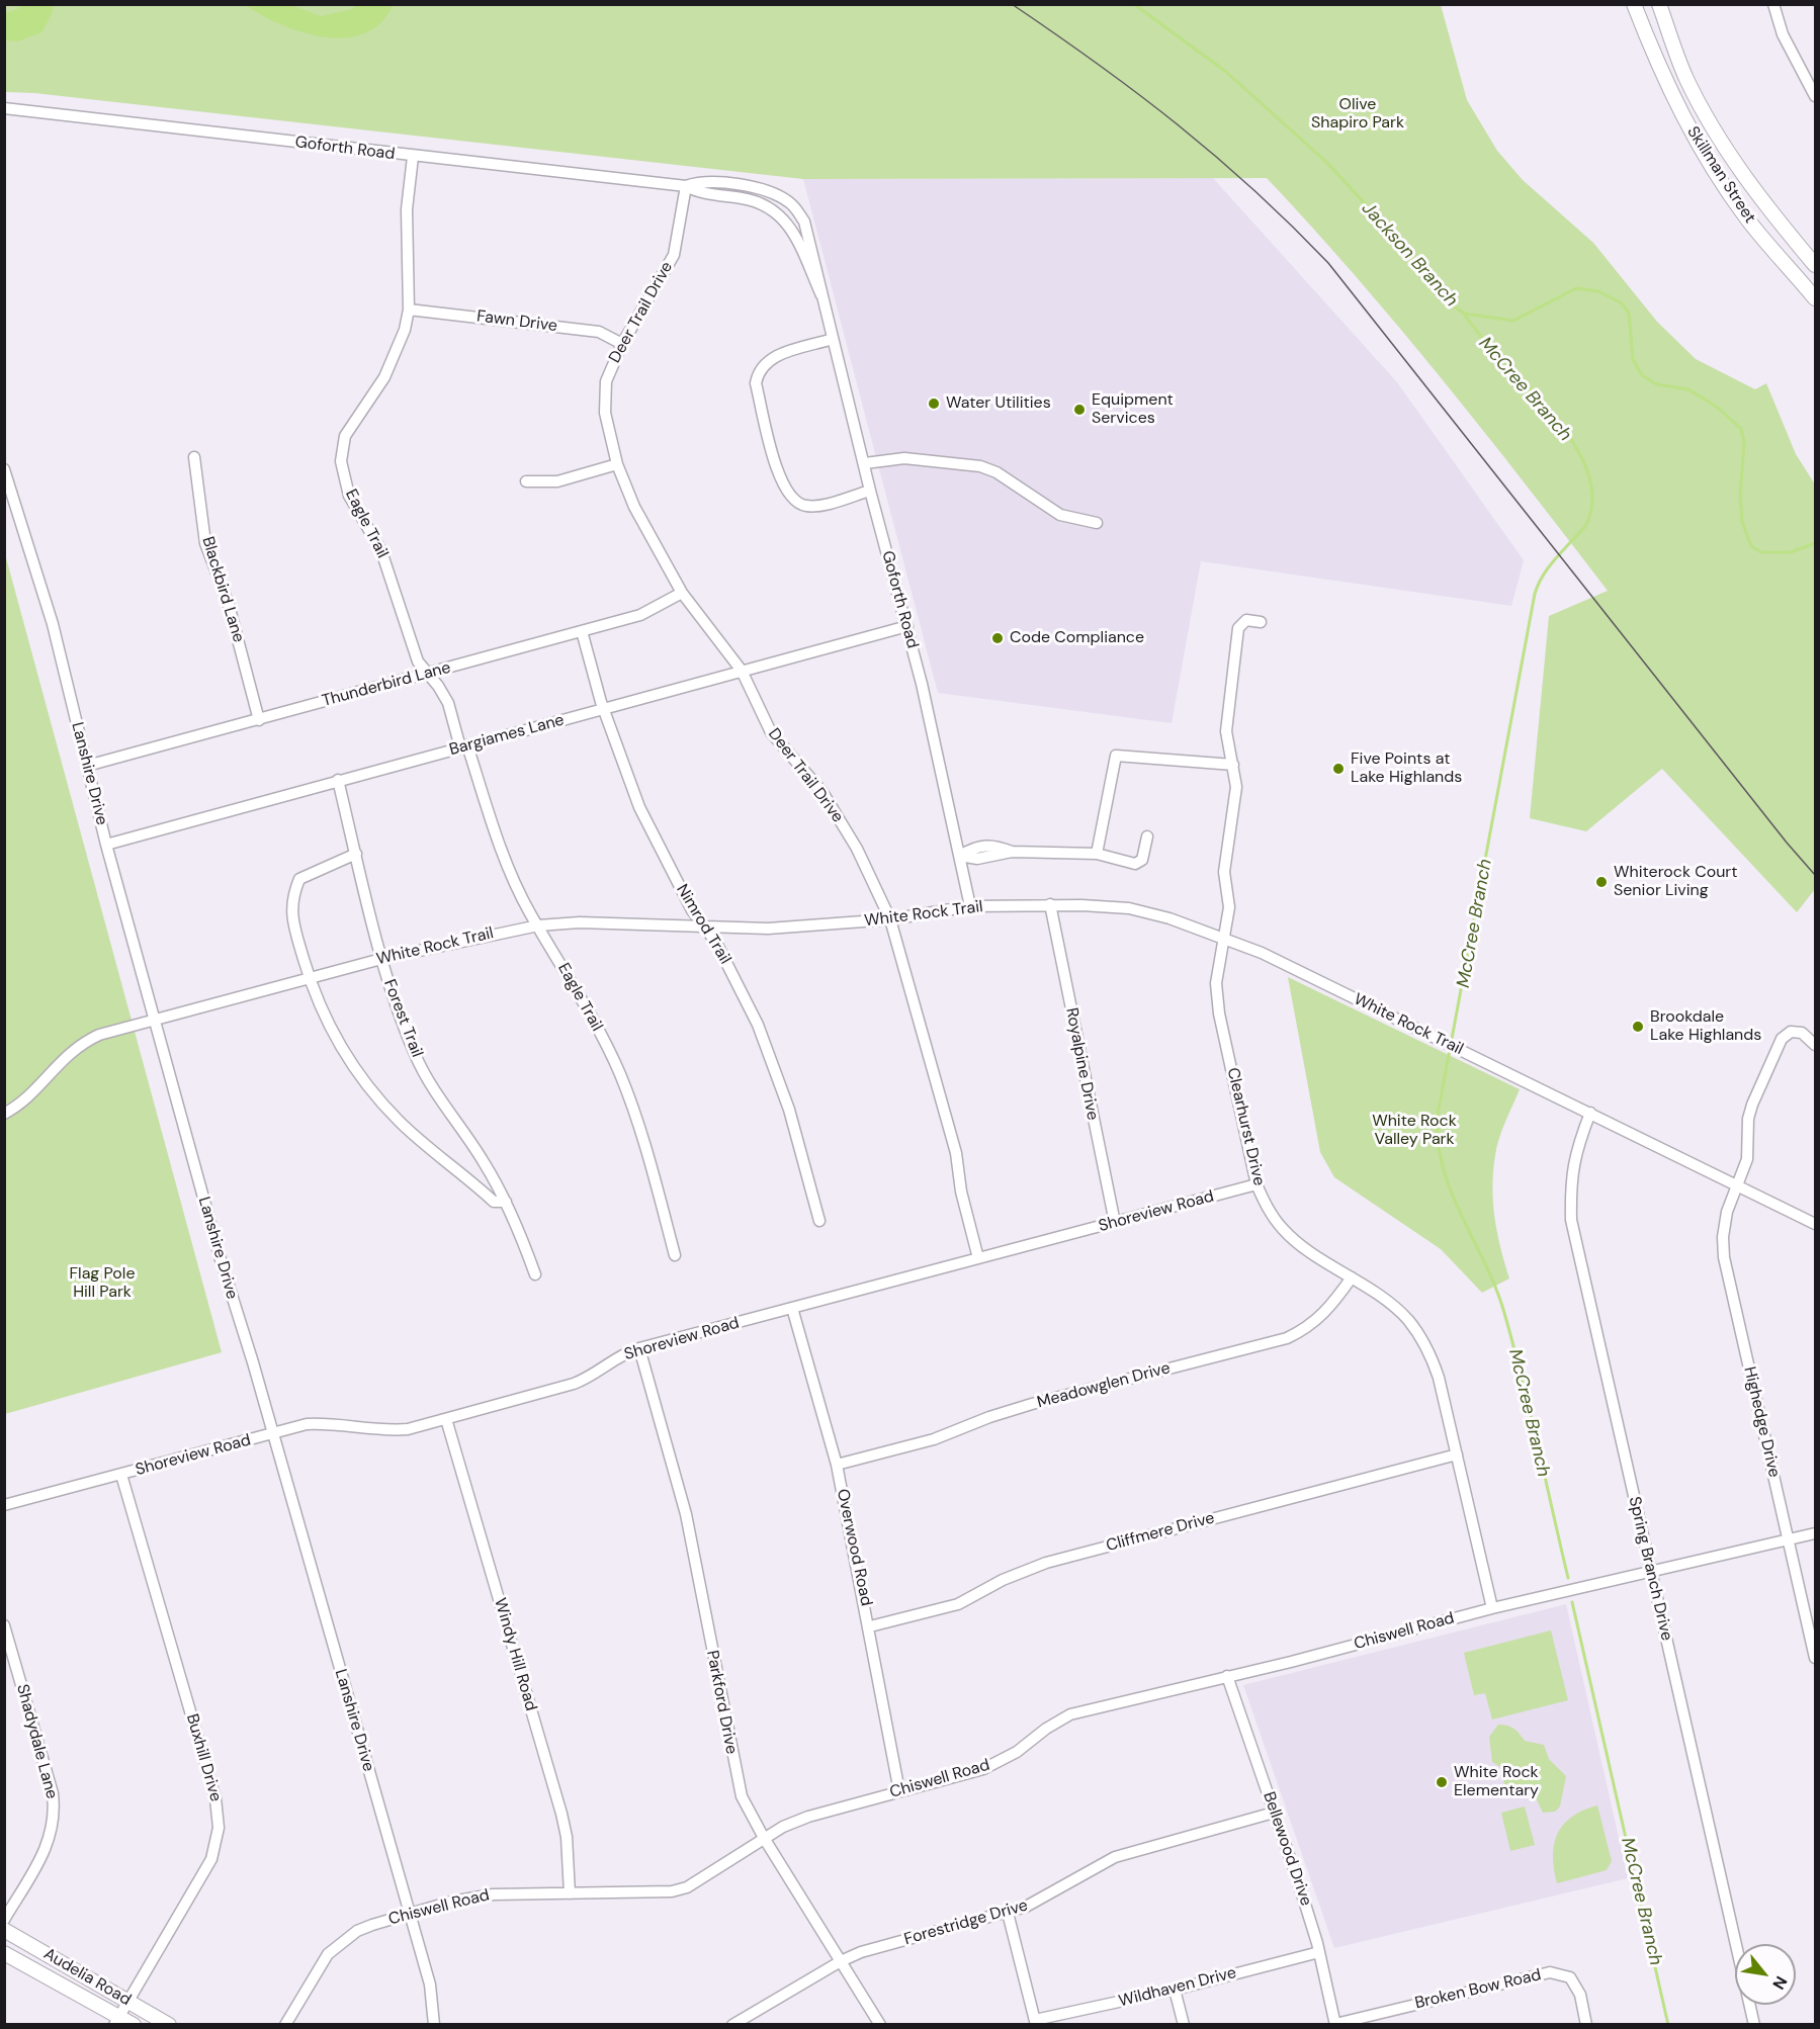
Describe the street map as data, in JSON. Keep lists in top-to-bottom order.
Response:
{
  "streets": {
    "main road": ["Skillman Street", "Audelia Road"],
    "street": [
      "Goforth Road",
      "Deer Trail Drive",
      "Fawn Drive",
      "Eagle Trail",
      "Blackbird Lane",
      "Thunderbird Lane",
      "Bargiames Lane",
      "Lanshire Drive",
      "White Rock Trail",
      "Nimrod Trail",
      "Forest Trail",
      "Royalpine Drive",
      "Clearhurst Drive",
      "Shoreview Road",
      "Meadowglen Drive",
      "Highedge Drive",
      "Cliffmere Drive",
      "Overwood Road",
      "Spring Branch Drive",
      "Chiswell Road",
      "Windy Hill Road",
      "Parkford Drive",
      "Shadydale Lane",
      "Buxhill Drive",
      "Bellewood Drive",
      "Forestridge Drive",
      "Wildhaven Drive",
      "Broken Bow Road"
    ]
  },
  "crossings": [
    ["Goforth Road", "Deer Trail Drive"],
    ["Goforth Road", "Eagle Trail"],
    ["Goforth Road", "Bargiames Lane"],
    ["Goforth Road", "White Rock Trail"],
    ["Deer Trail Drive", "Fawn Drive"],
    ["Deer Trail Drive", "Thunderbird Lane"],
    ["Deer Trail Drive", "Bargiames Lane"],
    ["Deer Trail Drive", "White Rock Trail"],
    ["Deer Trail Drive", "Shoreview Road"],
    ["Fawn Drive", "Eagle Trail"],
    ["Eagle Trail", "Thunderbird Lane"],
    ["Eagle Trail", "Bargiames Lane"],
    ["Eagle Trail", "White Rock Trail"],
    ["Blackbird Lane", "Thunderbird Lane"],
    ["Thunderbird Lane", "Lanshire Drive"],
    ["Thunderbird Lane", "Nimrod Trail"],
    ["Bargiames Lane", "Lanshire Drive"],
    ["Bargiames Lane", "Nimrod Trail"],
    ["Bargiames Lane", "Forest Trail"],
    ["Lanshire Drive", "White Rock Trail"],
    ["Lanshire Drive", "Shoreview Road"],
    ["Lanshire Drive", "Chiswell Road"],
    ["White Rock Trail", "Nimrod Trail"],
    ["White Rock Trail", "Forest Trail"],
    ["White Rock Trail", "Royalpine Drive"],
    ["White Rock Trail", "Clearhurst Drive"],
    ["White Rock Trail", "Highedge Drive"],
    ["White Rock Trail", "Spring Branch Drive"],
    ["Royalpine Drive", "Shoreview Road"],
    ["Clearhurst Drive", "Shoreview Road"],
    ["Clearhurst Drive", "Meadowglen Drive"],
    ["Clearhurst Drive", "Cliffmere Drive"],
    ["Clearhurst Drive", "Chiswell Road"],
    ["Shoreview Road", "Overwood Road"],
    ["Shoreview Road", "Windy Hill Road"],
    ["Shoreview Road", "Parkford Drive"],
    ["Shoreview Road", "Buxhill Drive"],
    ["Meadowglen Drive", "Overwood Road"],
    ["Highedge Drive", "Chiswell Road"],
    ["Cliffmere Drive", "Overwood Road"],
    ["Overwood Road", "Chiswell Road"],
    ["Spring Branch Drive", "Chiswell Road"],
    ["Chiswell Road", "Windy Hill Road"],
    ["Chiswell Road", "Parkford Drive"],
    ["Chiswell Road", "Bellewood Drive"],
    ["Parkford Drive", "Forestridge Drive"],
    ["Buxhill Drive", "Audelia Road"],
    ["Bellewood Drive", "Forestridge Drive"],
    ["Bellewood Drive", "Wildhaven Drive"],
    ["Bellewood Drive", "Broken Bow Road"]
  ],
  "water": ["Jackson Branch", "McCree Branch"],
  "parks": ["Olive Shapiro Park", "White Rock Valley Park", "Flag Pole Hill Park"],
  "places": [
    "Water Utilities",
    "Equipment Services",
    "Code Compliance",
    "Five Points at Lake Highlands",
    "Whiterock Court Senior Living",
    "Brookdale Lake Highlands",
    "White Rock Elementary"
  ],
  "north": "bottom right"
}
